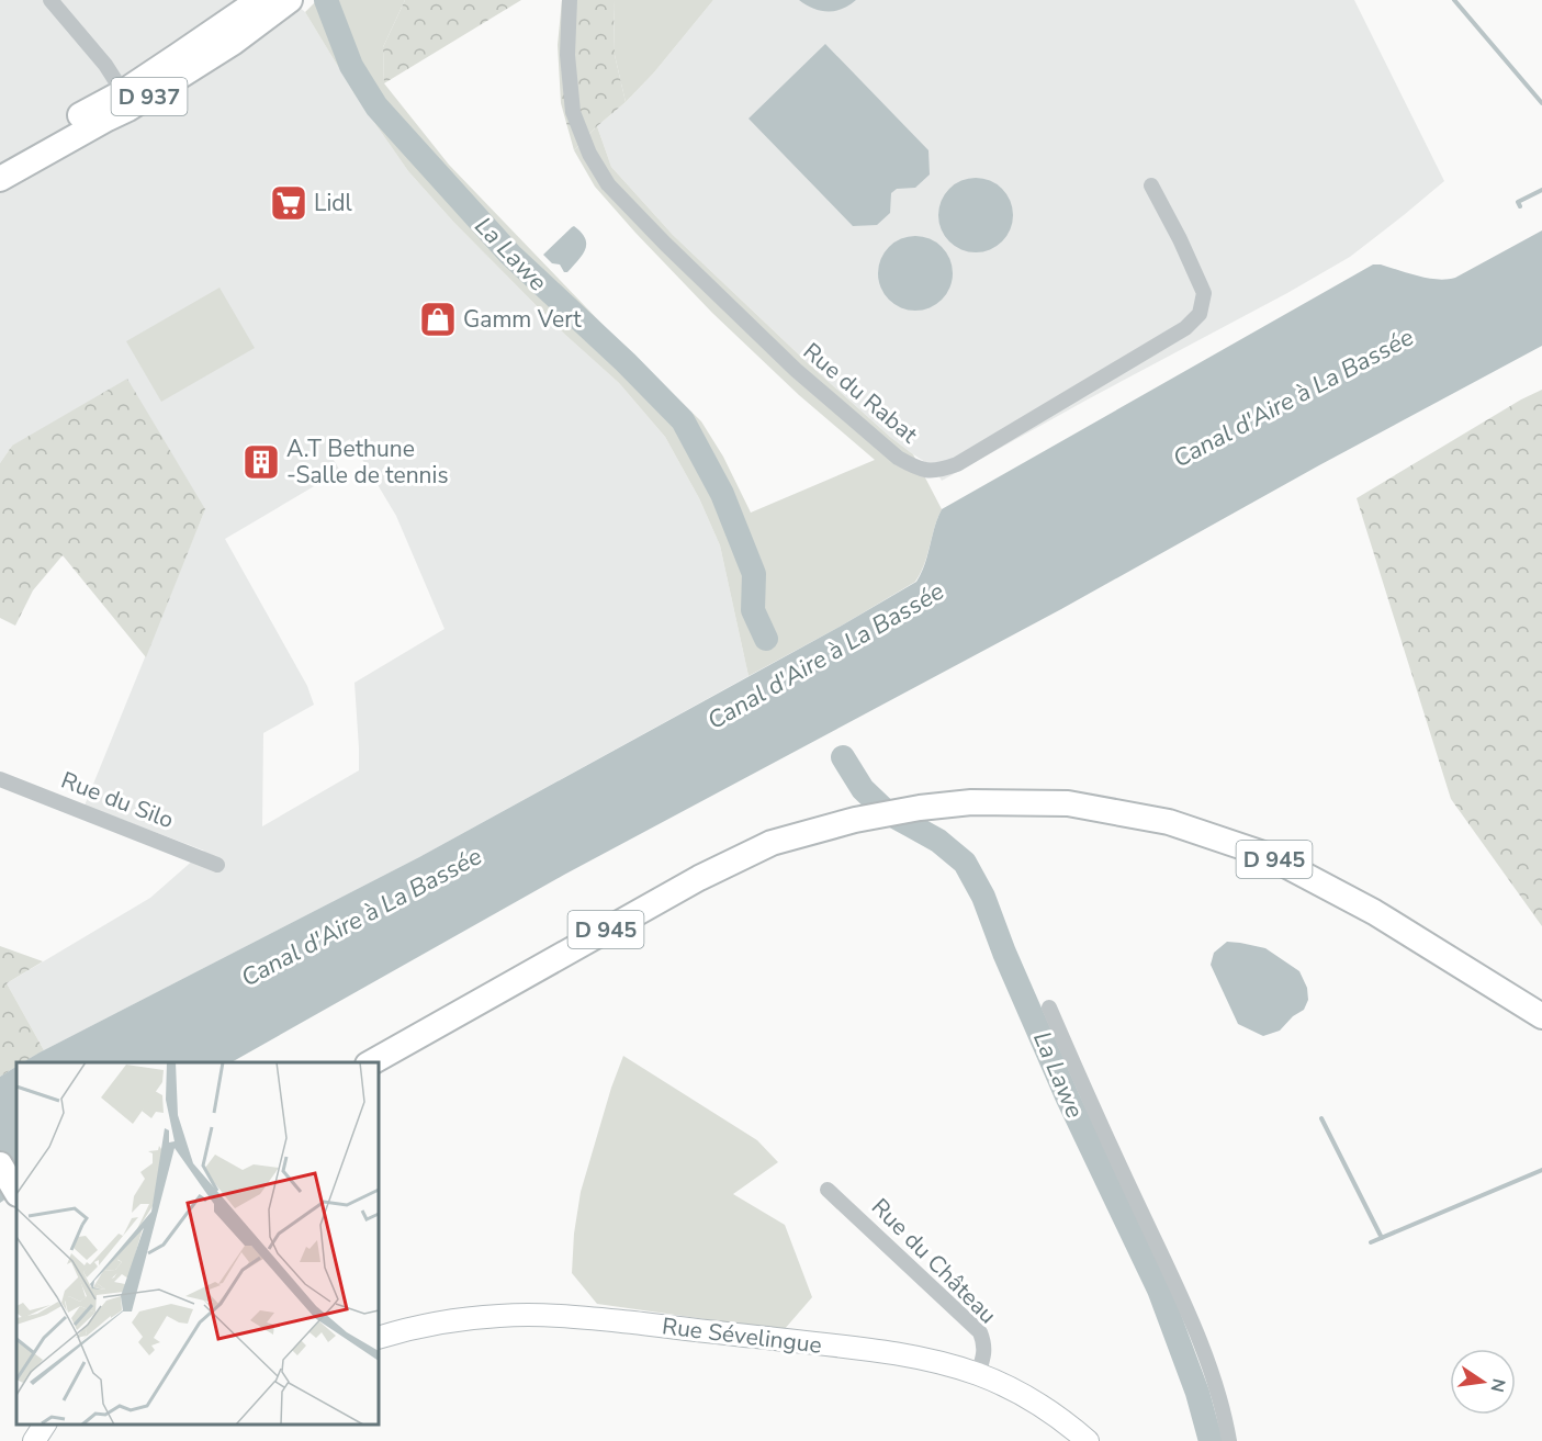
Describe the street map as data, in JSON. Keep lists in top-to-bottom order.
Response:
{
  "streets": {
    "main road": ["D 937", "D 945", "Rue Sévelingue"],
    "street": ["Rue du Rabat", "Rue du Silo", "Rue du Château"]
  },
  "crossings": [
    ["Rue du Château", "Rue Sévelingue"]
  ],
  "water": ["La Lawe", "Canal d'Aire à La Bassée"],
  "places": {
    "supermarket": ["Lidl"],
    "shop": ["Gamm Vert"],
    "building": ["A.T Bethune -Salle de tennis"]
  },
  "north": "right"
}
